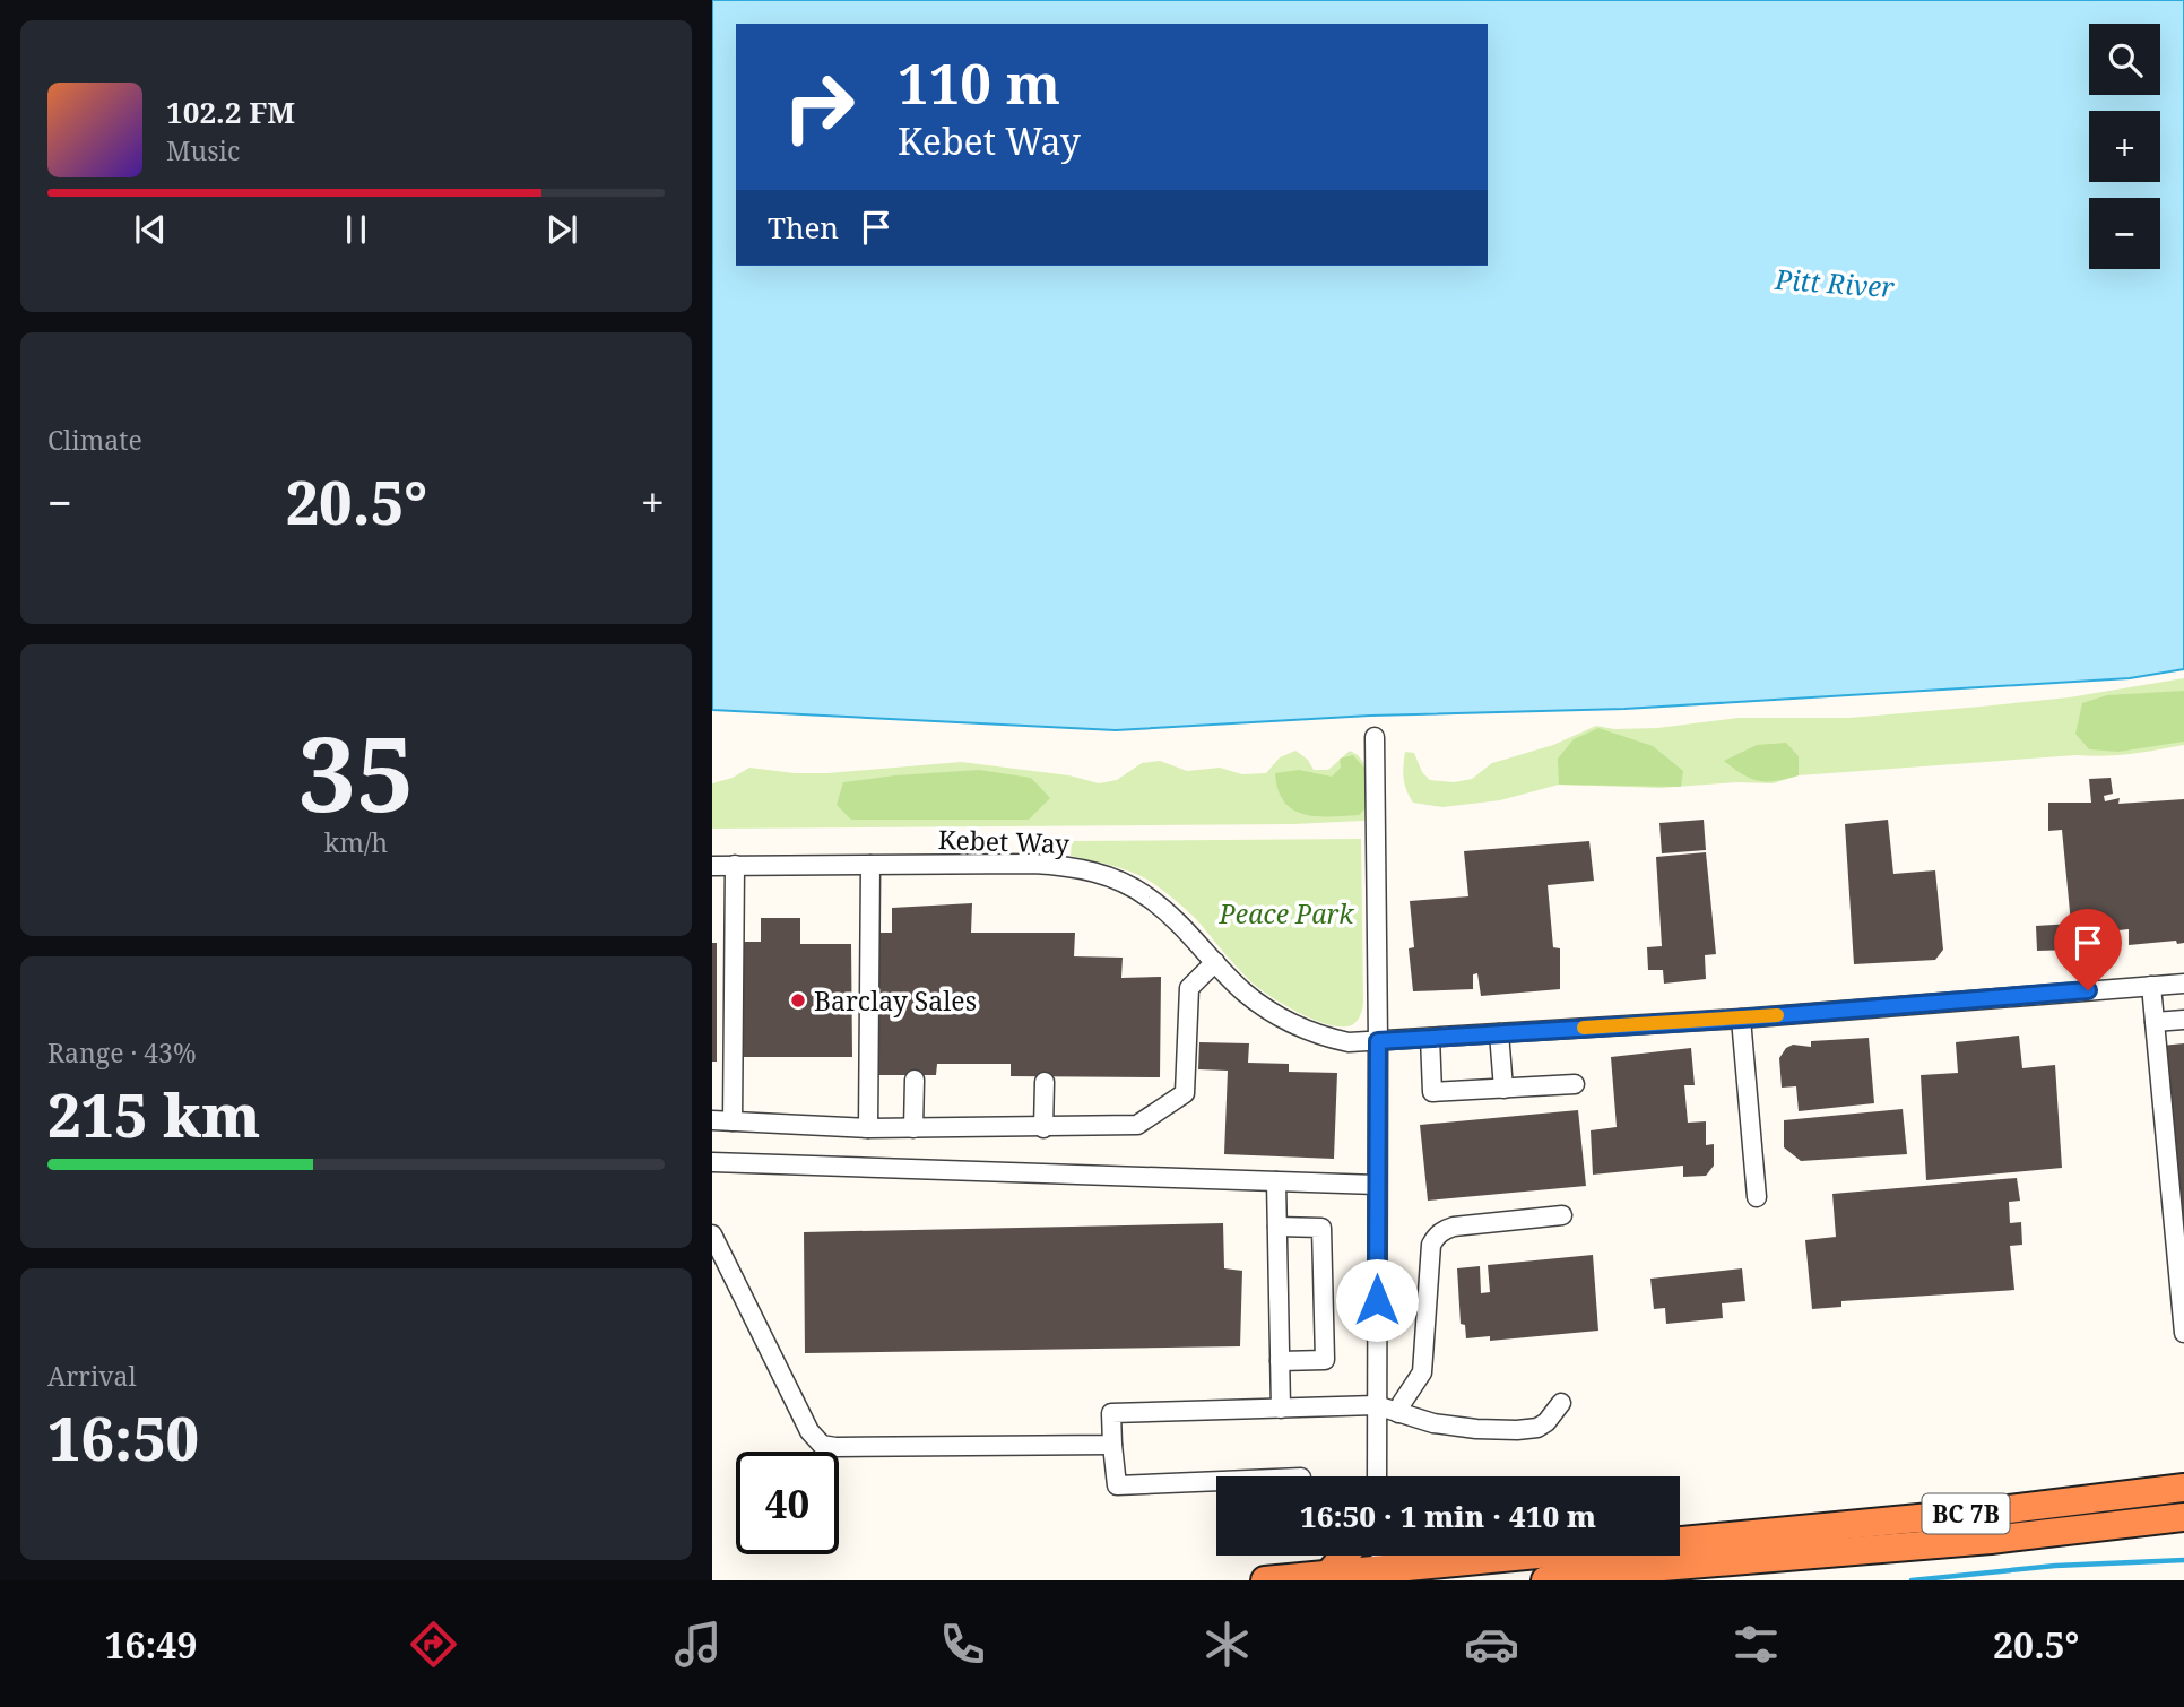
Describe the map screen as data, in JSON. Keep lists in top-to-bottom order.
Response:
{
  "streets": {
    "highway": ["BC 7B"],
    "street": ["Kebet Way"]
  },
  "water": ["Pitt River"],
  "parks": ["Peace Park"],
  "places": ["Barclay Sales"],
  "page": {
    "map_buttons": ["+", "−"],
    "turn": ["110 m", "Kebet Way"],
    "song": ["102.2 FM", "Music"],
    "then": "Then",
    "tile": [
      "Climate",
      ["35", "km/h"],
      ["Range · 43%", "215 km"],
      ["Arrival", "16:50"]
    ],
    "heat": ["−", "20.5°", "+"],
    "limit": "40",
    "trip": "16:50 · 1 min · 410 m",
    "tabs": ["16:49", "20.5°"]
  }
}
